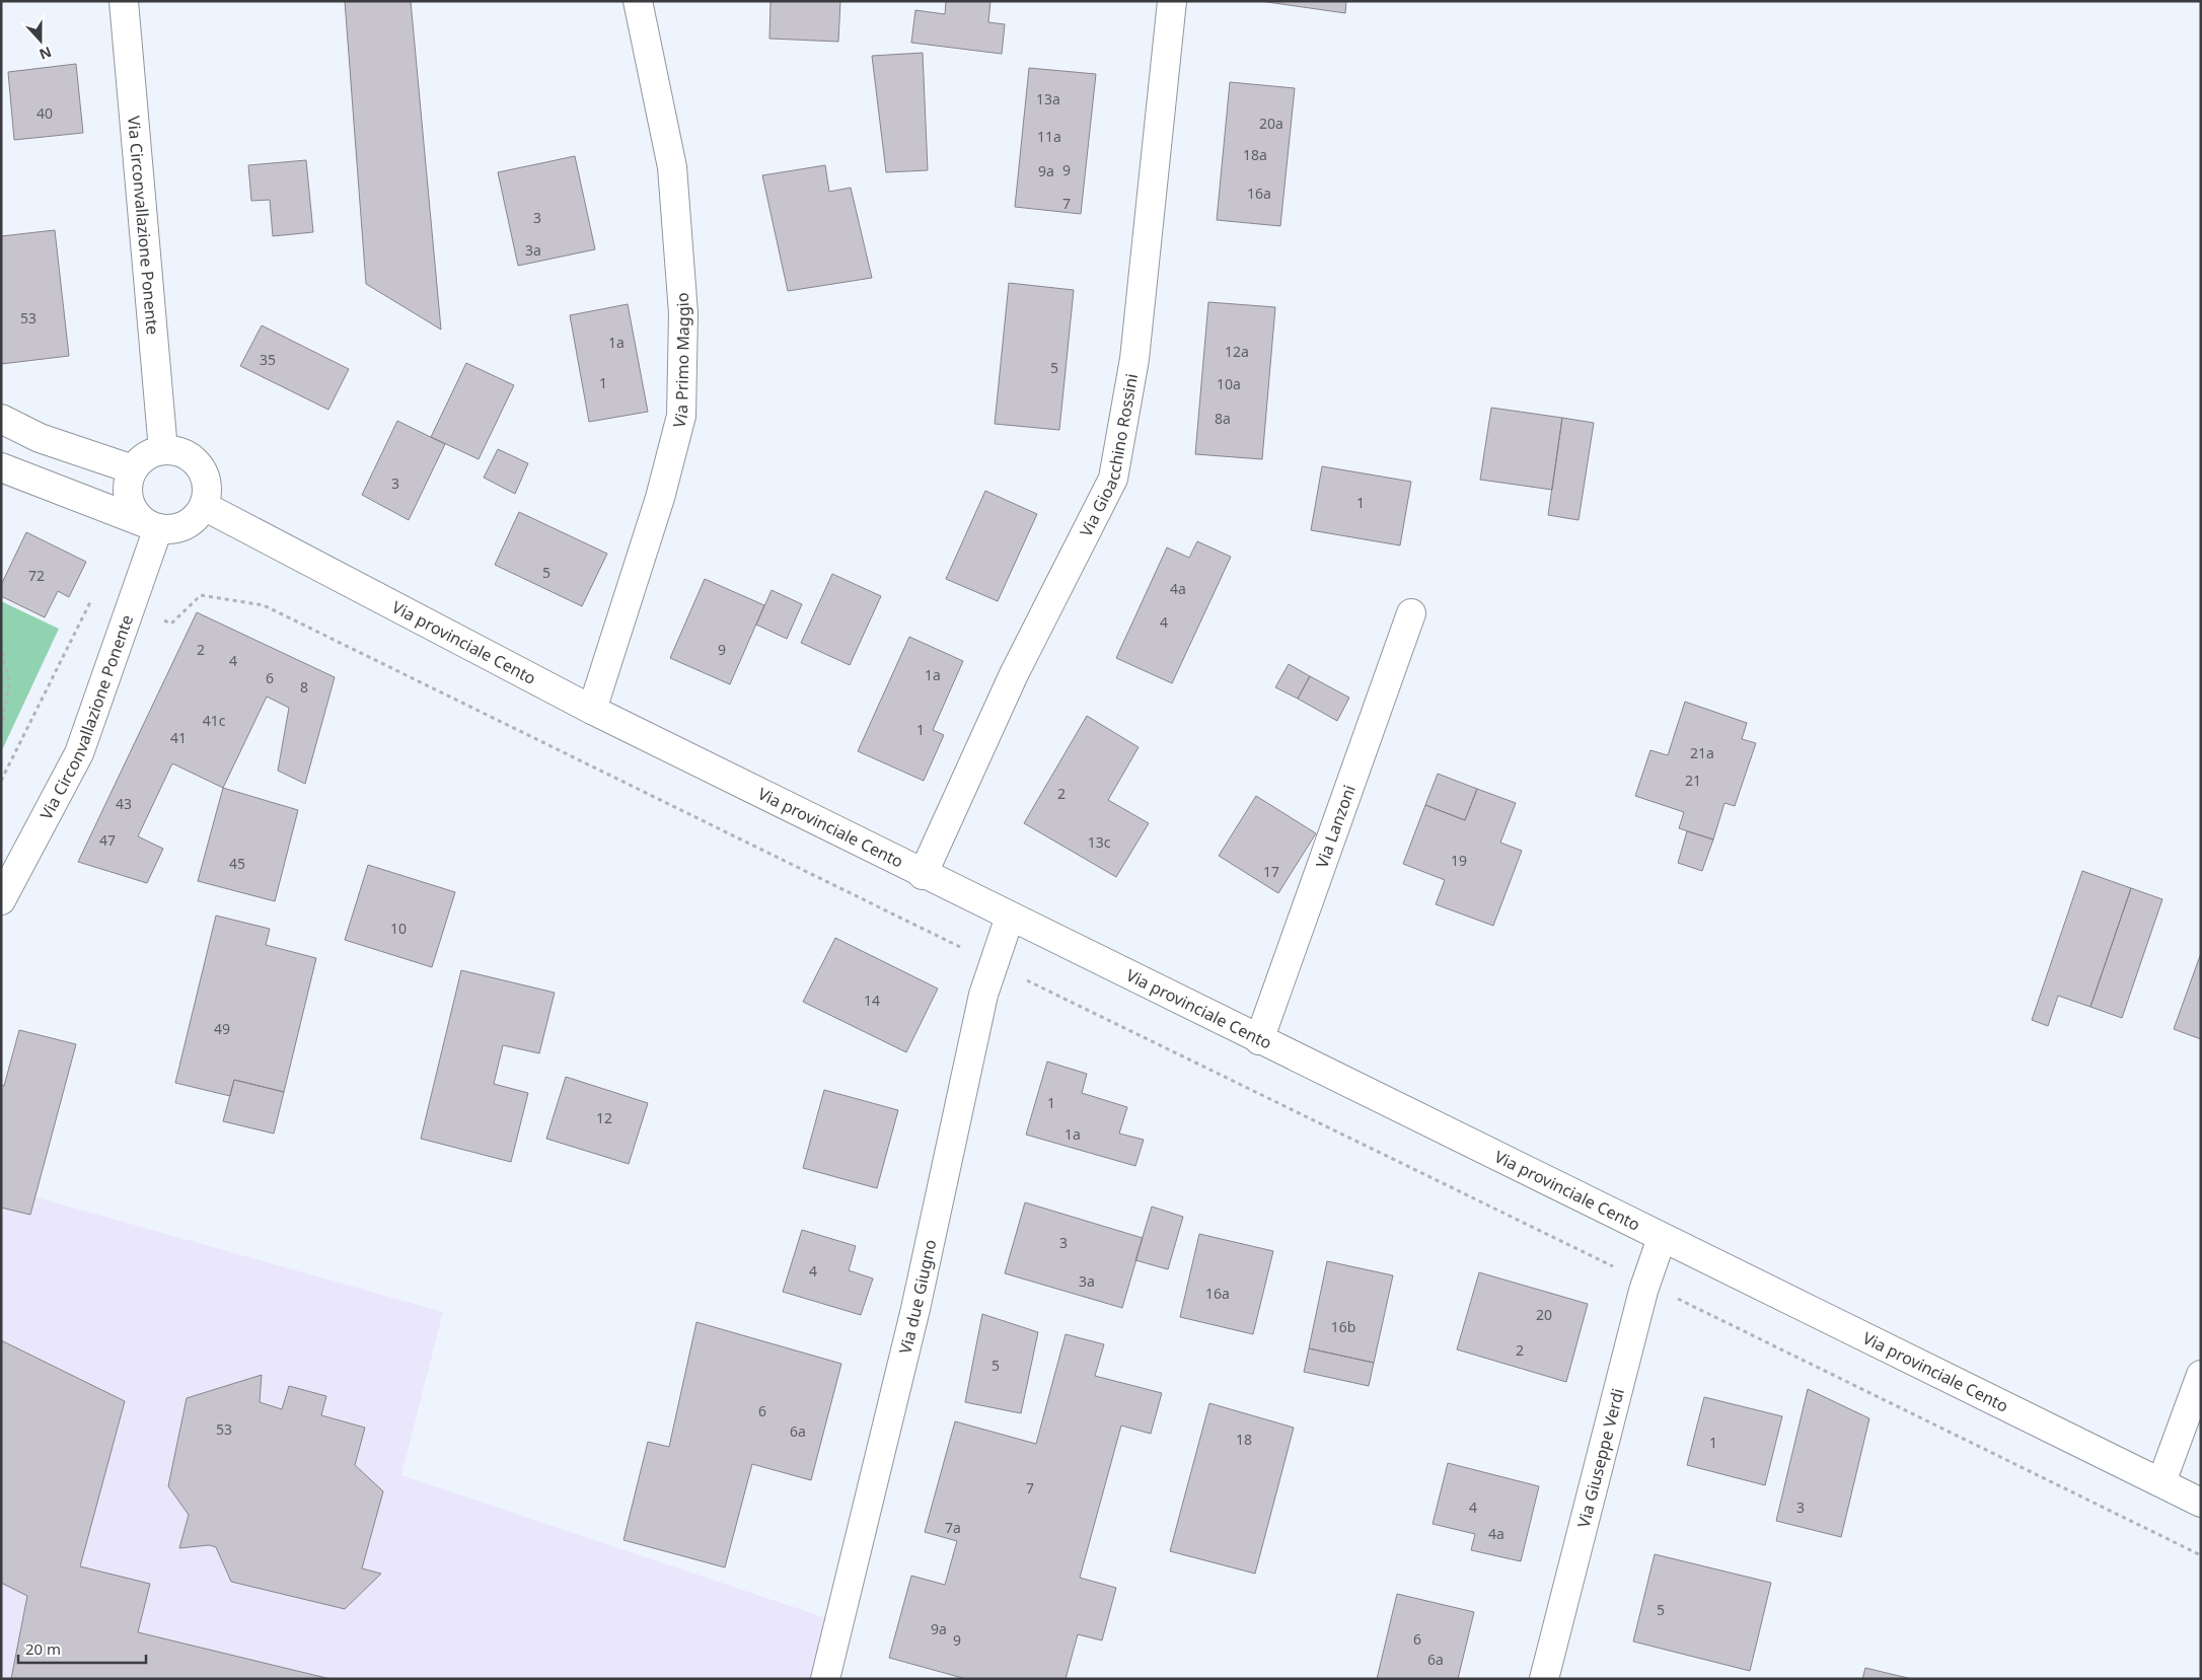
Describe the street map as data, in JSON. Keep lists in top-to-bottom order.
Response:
{
  "streets": {
    "street": [
      "Via Circonvallazione Ponente",
      "Via Primo Maggio",
      "Via Gioacchino Rossini",
      "Via provinciale Cento",
      "Via Lanzoni",
      "Via due Giugno",
      "Via Giuseppe Verdi"
    ]
  },
  "crossings": [
    ["Via Circonvallazione Ponente", "Via provinciale Cento"],
    ["Via Primo Maggio", "Via provinciale Cento"],
    ["Via Gioacchino Rossini", "Via provinciale Cento"],
    ["Via provinciale Cento", "Via Lanzoni"],
    ["Via provinciale Cento", "Via due Giugno"],
    ["Via provinciale Cento", "Via Giuseppe Verdi"]
  ],
  "house_numbers": [
    "13a",
    "40",
    "20a",
    "11a",
    "18a",
    "9",
    "9a",
    "16a",
    "7",
    "3",
    "3a",
    "53",
    "1a",
    "12a",
    "35",
    "5",
    "1",
    "10a",
    "8a",
    "3",
    "1",
    "5",
    "72",
    "4a",
    "4",
    "2",
    "9",
    "4",
    "1a",
    "6",
    "8",
    "41c",
    "1",
    "41",
    "21a",
    "21",
    "2",
    "43",
    "47",
    "13c",
    "19",
    "45",
    "17",
    "10",
    "14",
    "49",
    "1",
    "12",
    "1a",
    "3",
    "4",
    "3a",
    "16a",
    "20",
    "16b",
    "2",
    "5",
    "6",
    "53",
    "6a",
    "18",
    "1",
    "7",
    "4",
    "3",
    "7a",
    "4a",
    "5",
    "9a",
    "6",
    "9",
    "6a"
  ],
  "scale_bar": "20 m",
  "north": "bottom"
}
